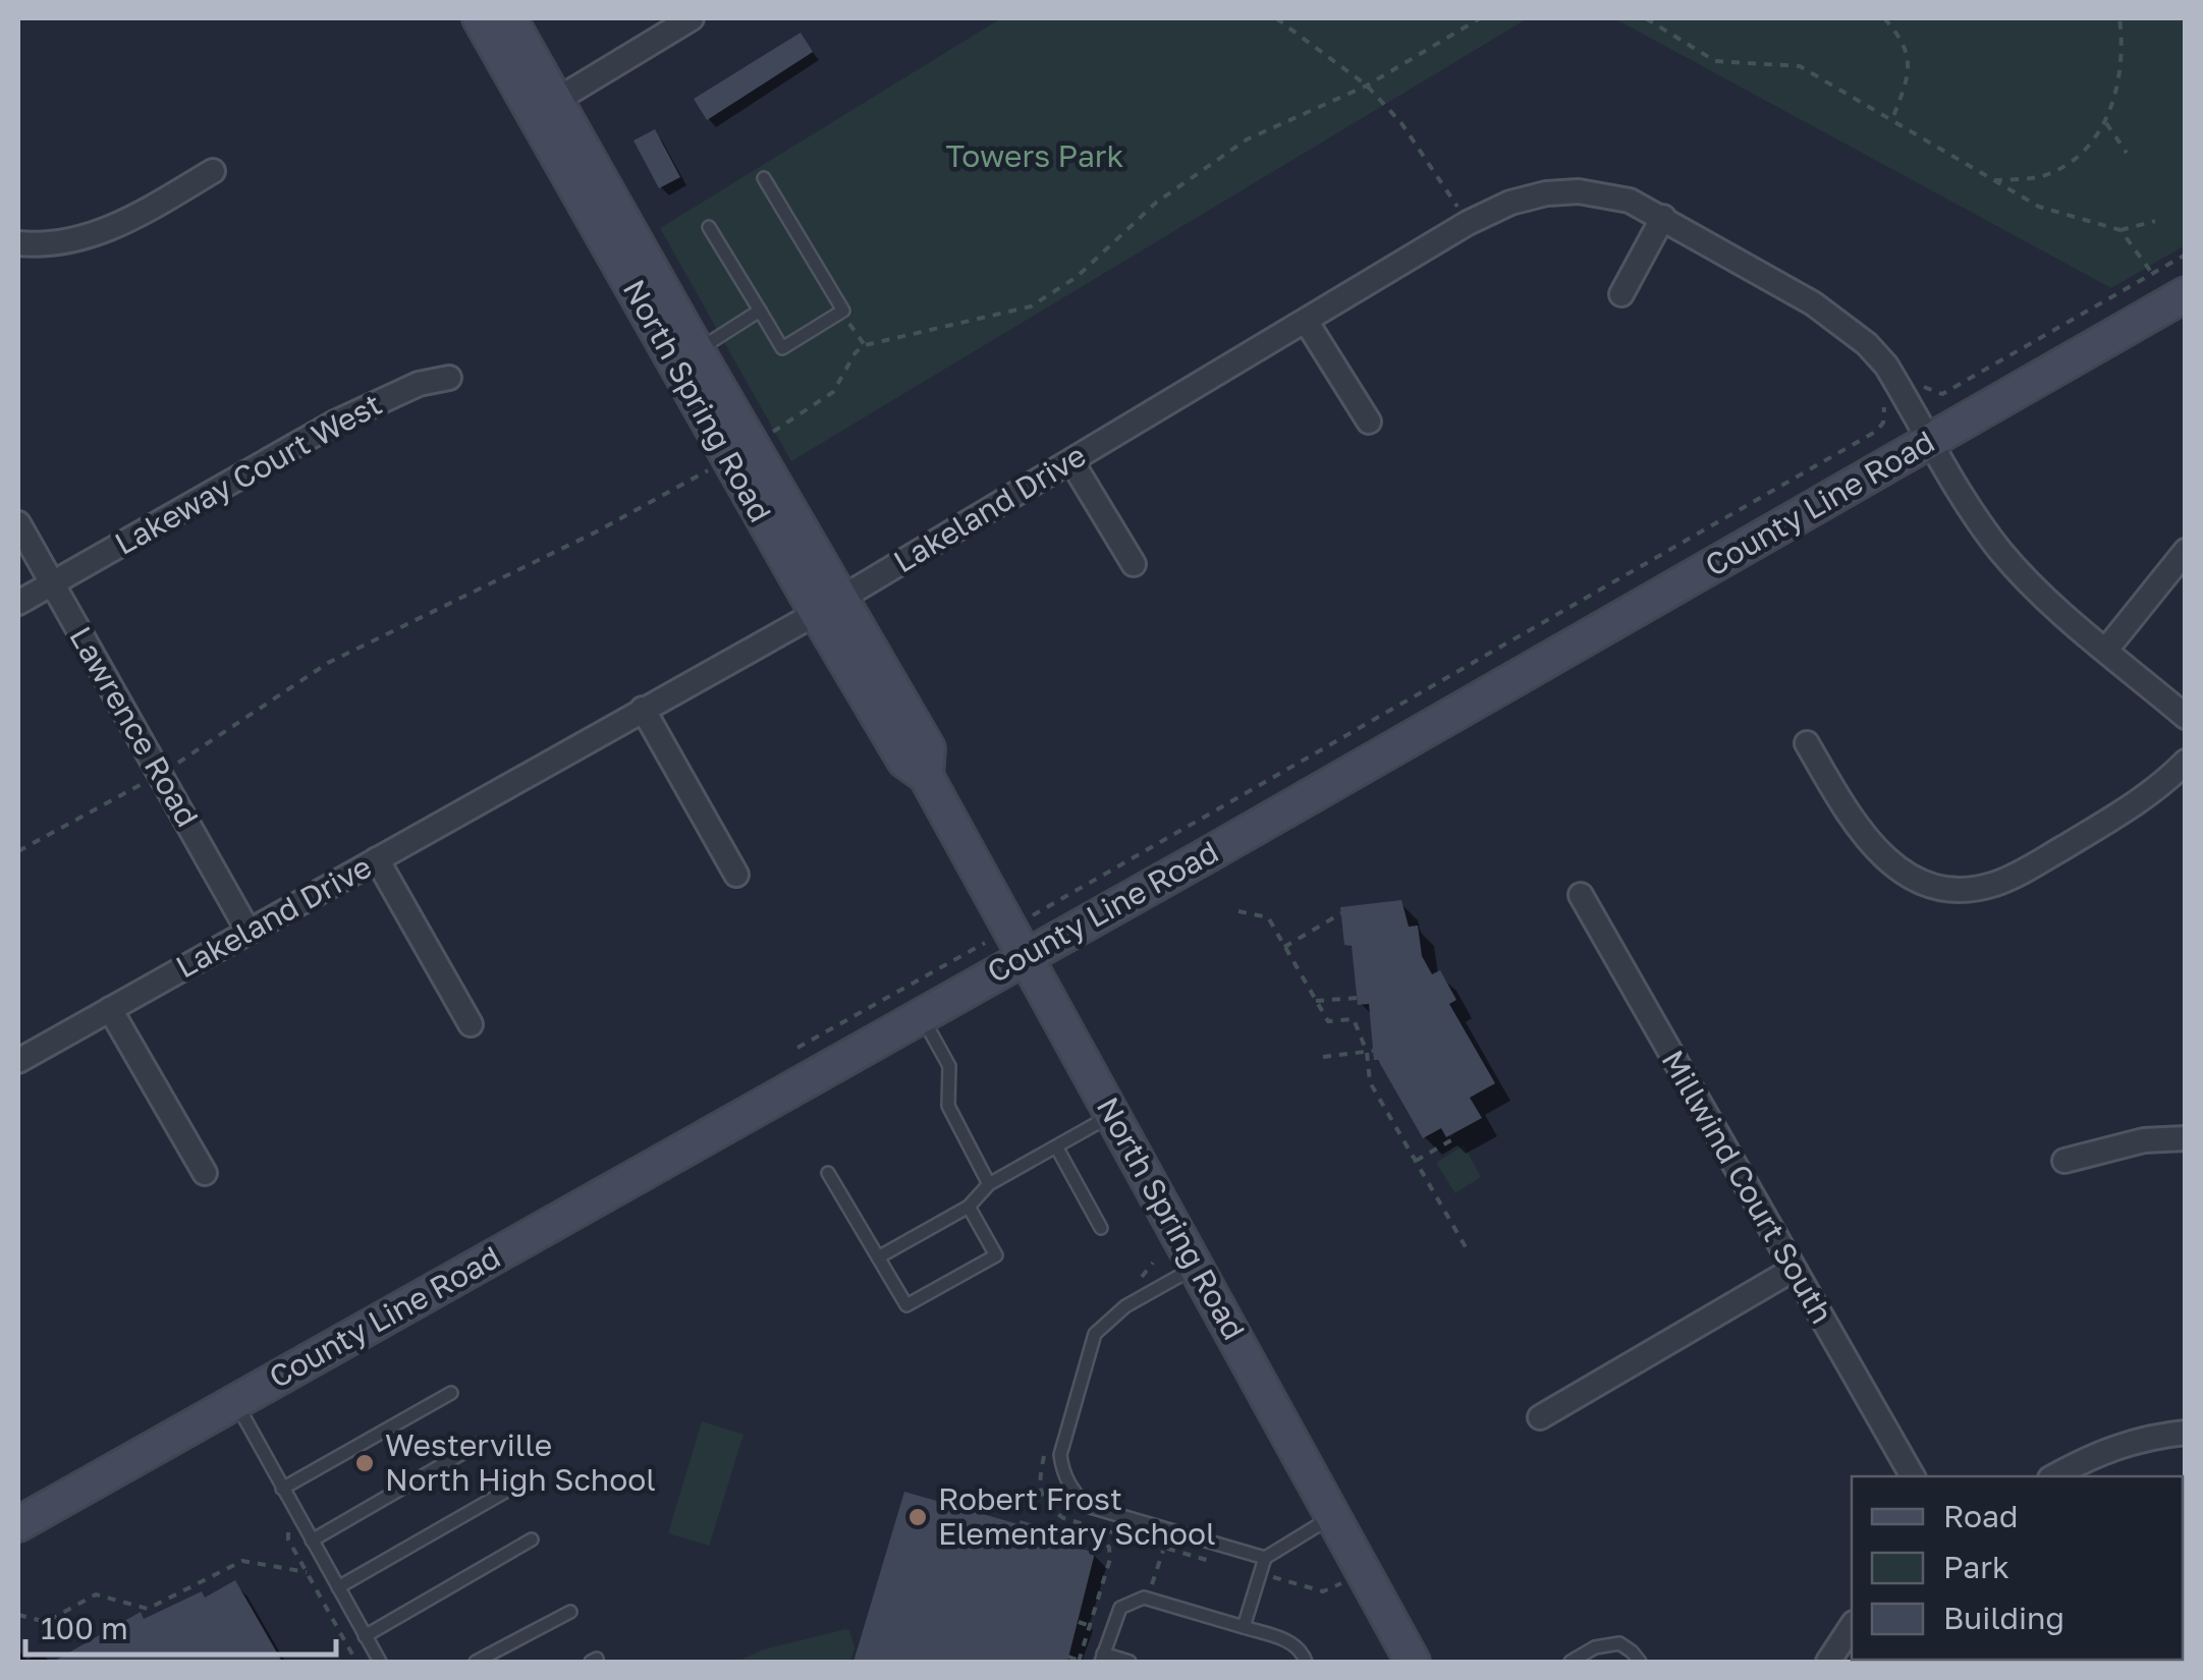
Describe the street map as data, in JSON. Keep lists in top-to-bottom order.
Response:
{
  "streets": {
    "main road": ["North Spring Road", "County Line Road"],
    "street": [
      "Lakeway Court West",
      "Lakeland Drive",
      "Lawrence Road",
      "Millwind Court South"
    ]
  },
  "crossings": [
    ["North Spring Road", "County Line Road"],
    ["North Spring Road", "Lakeland Drive"],
    ["Lakeway Court West", "Lawrence Road"],
    ["County Line Road", "Lakeland Drive"],
    ["Lakeland Drive", "Lawrence Road"]
  ],
  "parks": ["Towers Park"],
  "places": ["Westerville North High School", "Robert Frost Elementary School"],
  "legend": ["Road", "Park", "Building"],
  "scale_bar": "100 m"
}
